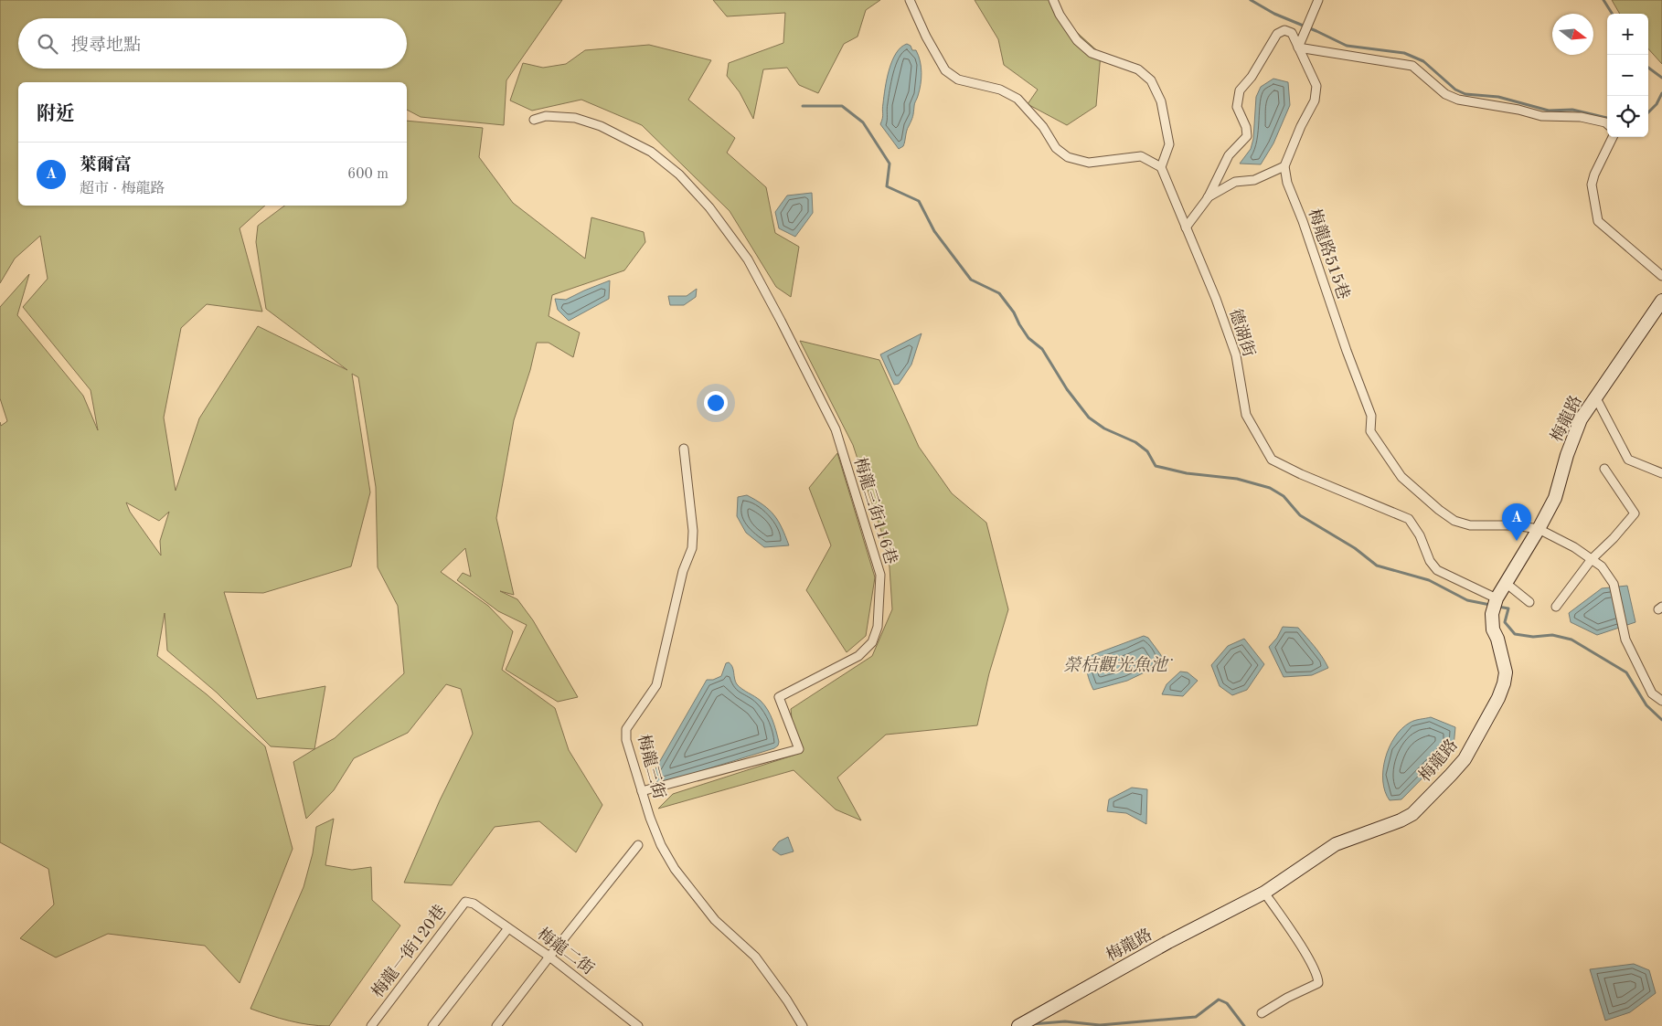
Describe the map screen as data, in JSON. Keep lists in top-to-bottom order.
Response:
{
  "streets": {
    "street": [
      "梅龍路515巷",
      "德湖街",
      "梅龍路",
      "梅龍三街116巷",
      "梅龍三街",
      "梅龍一街120巷",
      "梅龍二街"
    ]
  },
  "crossings": [
    ["梅龍路515巷", "梅龍路"],
    ["德湖街", "梅龍路"],
    ["梅龍三街116巷", "梅龍三街"],
    ["梅龍一街120巷", "梅龍二街"]
  ],
  "water": ["榮桔觀光魚池˙"],
  "north": "right",
  "page": {
    "map_buttons": ["+", "−"],
    "search": "搜尋地點",
    "heading": "附近",
    "list": [
      {
        "mark": "A",
        "name": "萊爾富",
        "note": "超市 · 梅龍路",
        "value": "600 m"
      }
    ],
    "pins": "A"
  }
}
